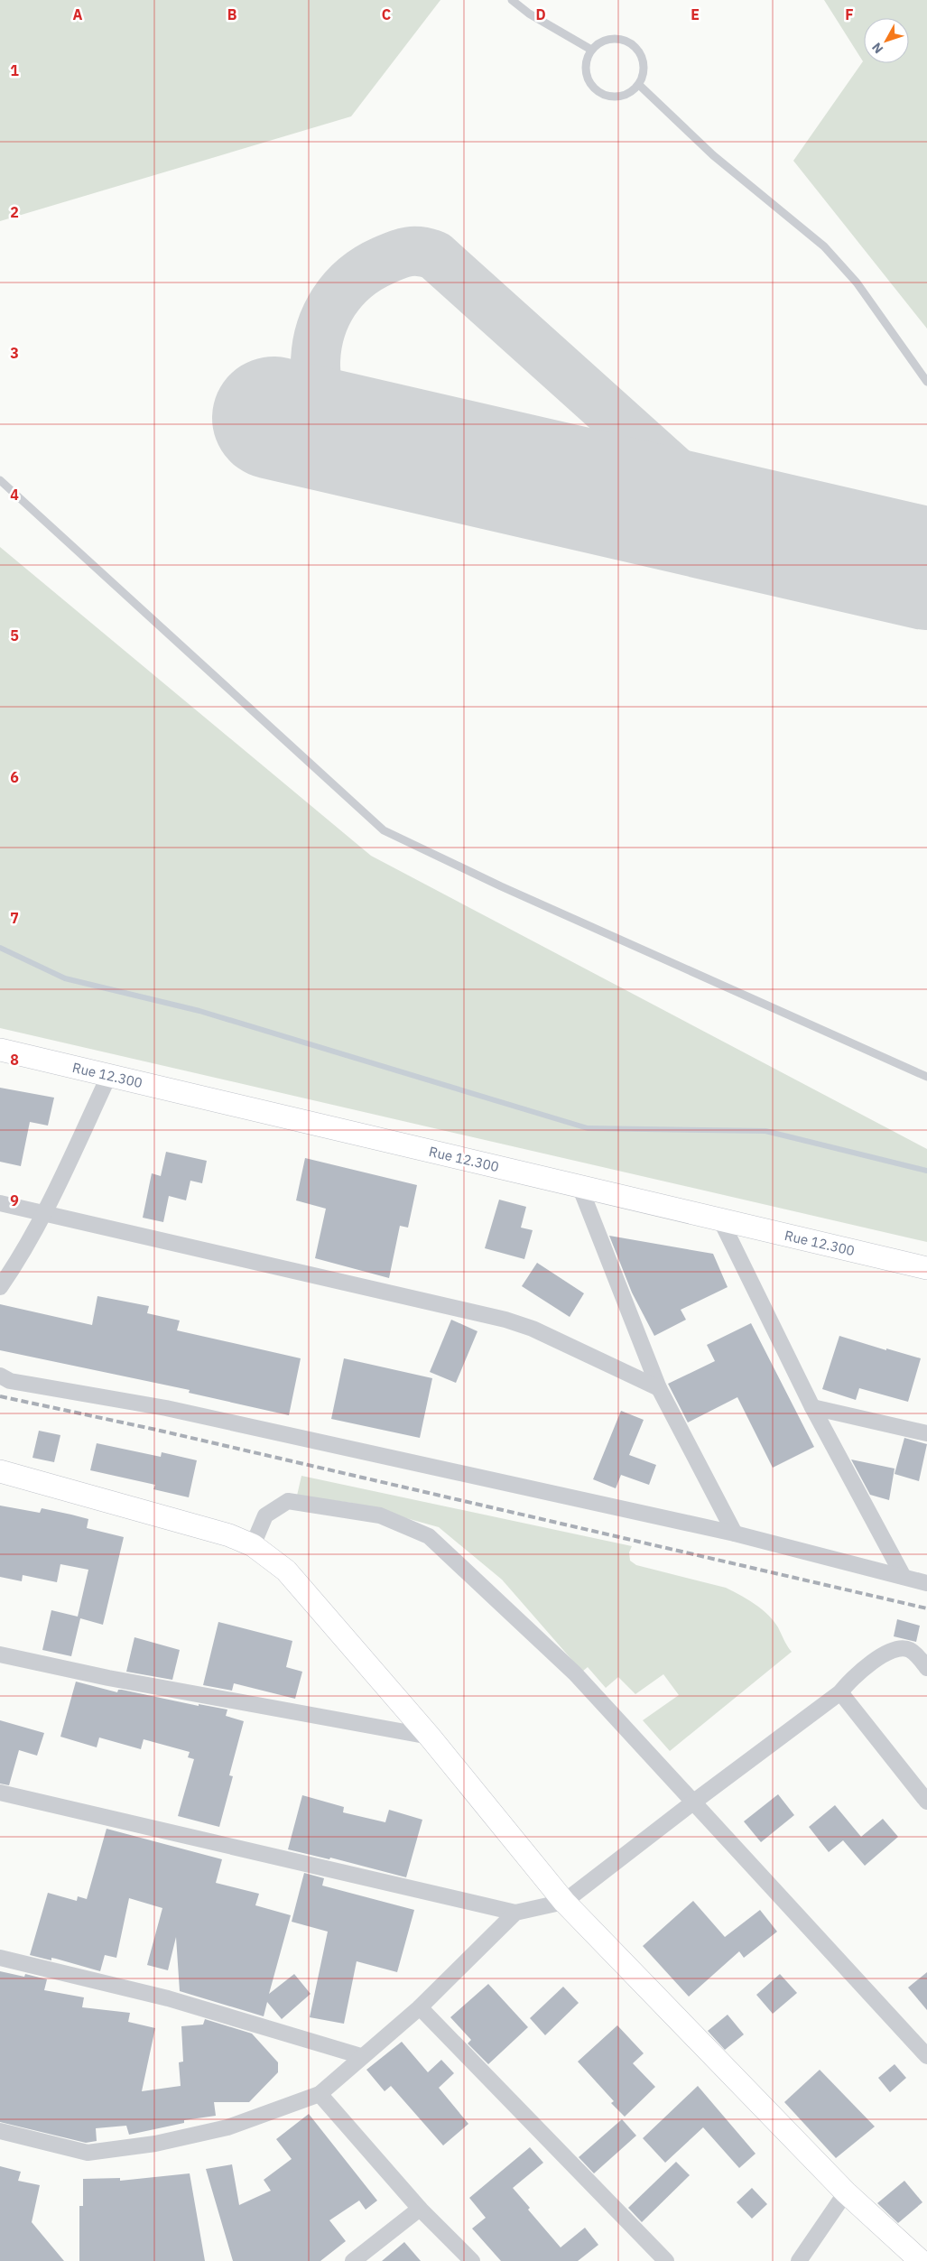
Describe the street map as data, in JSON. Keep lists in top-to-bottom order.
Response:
{
  "streets": {
    "main road": ["Rue 12.300"]
  },
  "north": "bottom left",
  "grid": {
    "columns": [
      "A",
      "B",
      "C",
      "D",
      "E",
      "F"
    ],
    "rows": [
      "1",
      "2",
      "3",
      "4",
      "5",
      "6",
      "7",
      "8",
      "9"
    ]
  }
}
